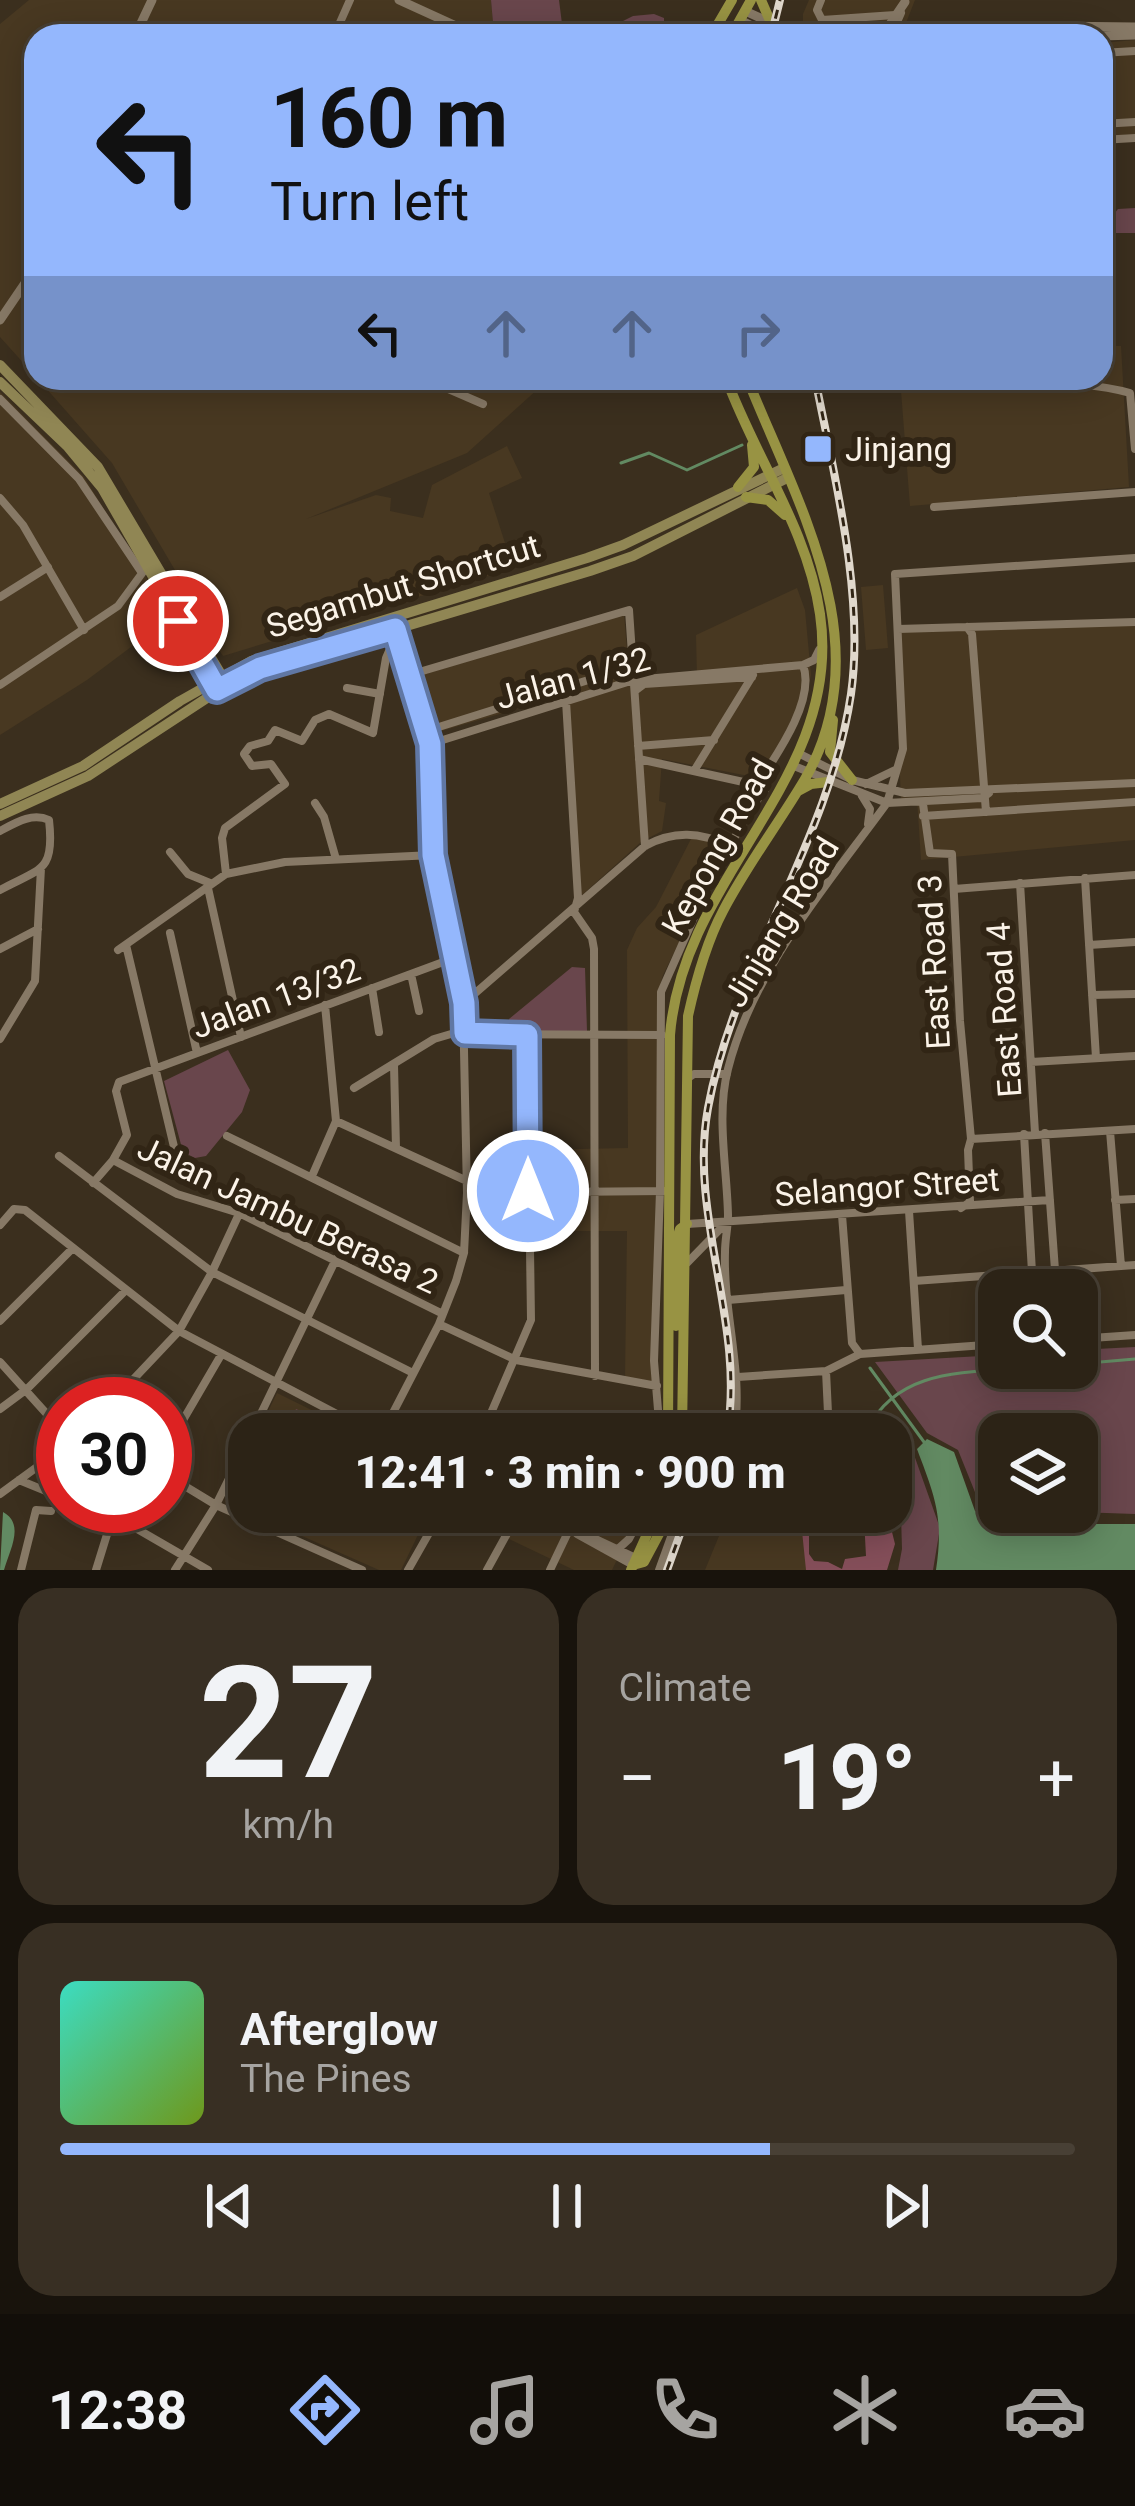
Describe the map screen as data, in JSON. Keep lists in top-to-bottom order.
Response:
{
  "streets": {
    "main road": ["Segambut Shortcut", "Kepong Road"],
    "street": [
      "Jalan 1/32",
      "Jinjang Road",
      "East Road 3",
      "Jalan 13/32",
      "East Road 4",
      "Selangor Street",
      "Jalan Jambu Berasa 2"
    ]
  },
  "crossings": [
    ["Segambut Shortcut", "Kepong Road"],
    ["Kepong Road", "Selangor Street"],
    ["Kepong Road", "Jalan Jambu Berasa 2"],
    ["Jinjang Road", "Selangor Street"],
    ["East Road 3", "Selangor Street"],
    ["Jalan 13/32", "Jalan Jambu Berasa 2"],
    ["East Road 4", "Selangor Street"]
  ],
  "places": {
    "transit": ["Jinjang"]
  },
  "page": {
    "turn": ["160 m", "Turn left"],
    "limit": "30",
    "trip": "12:41 · 3 min · 900 m",
    "tile": [
      ["27", "km/h"],
      "Climate"
    ],
    "heat": ["−", "19°", "+"],
    "song": ["Afterglow", "The Pines"],
    "tabs": "12:38"
  }
}
